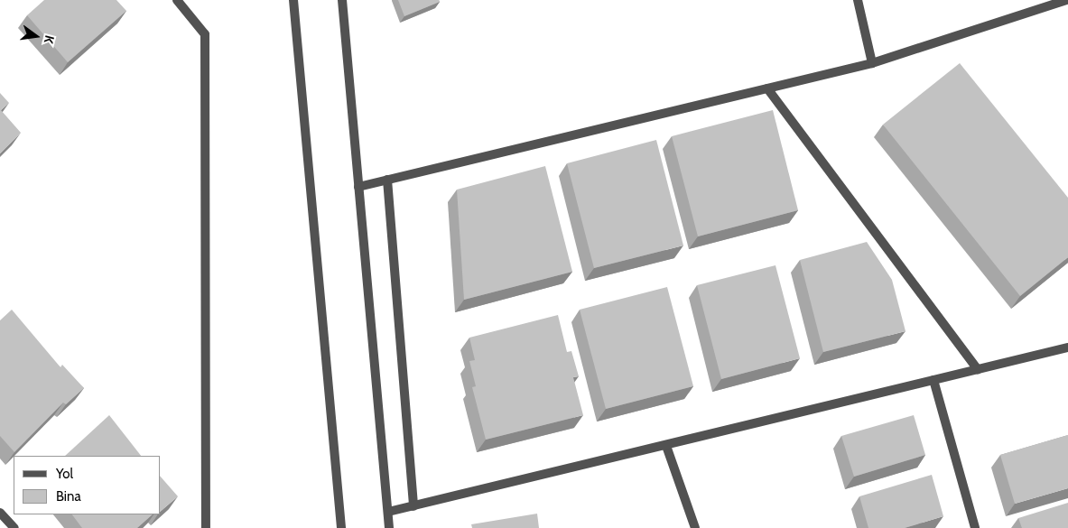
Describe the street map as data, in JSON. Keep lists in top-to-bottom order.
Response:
{
  "legend": ["Yol", "Bina"],
  "north": "right"
}
